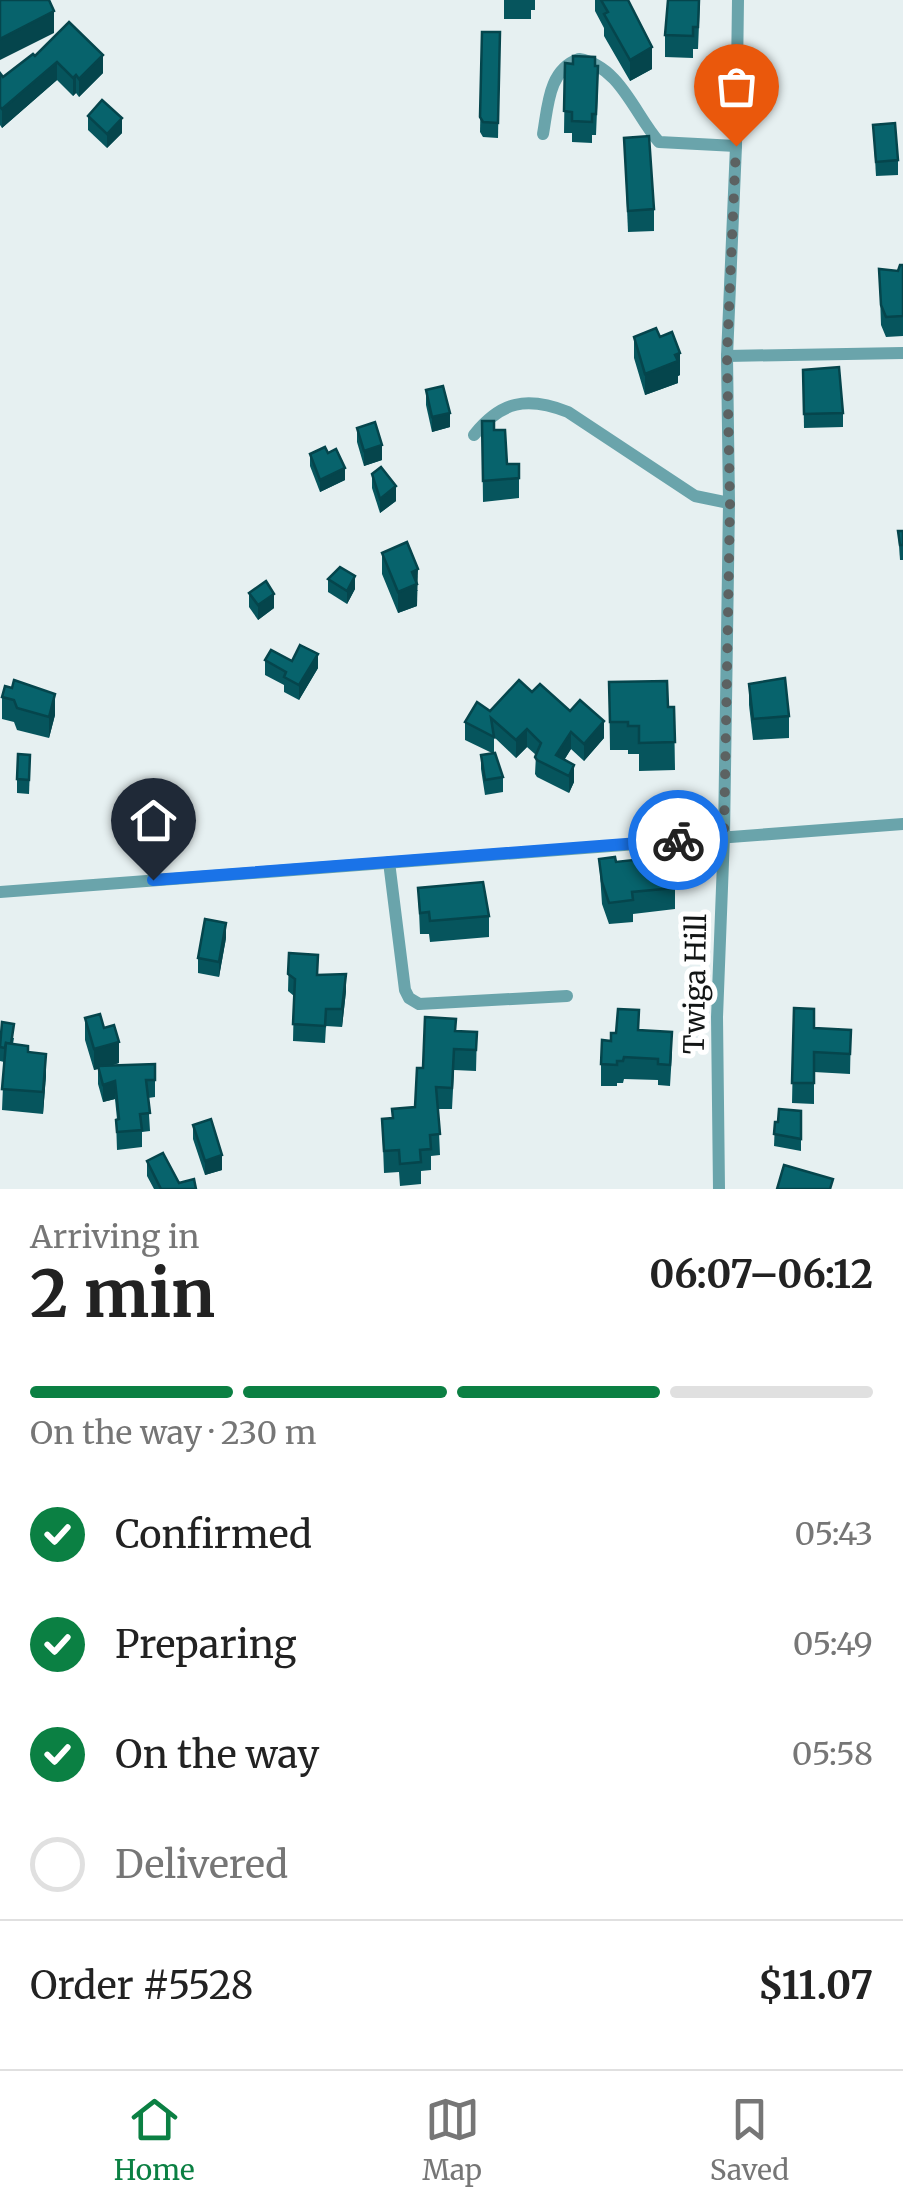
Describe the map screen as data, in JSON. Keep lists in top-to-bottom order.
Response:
{
  "streets": {
    "street": ["Twiga Hill"]
  },
  "page": {
    "heading": ["2 min", "Arriving in", "06:07–06:12"],
    "panel": ["Order #5528", "$11.07"],
    "bar": "On the way · 230 m",
    "list": [
      ["Confirmed", "05:43"],
      ["Preparing", "05:49"],
      ["On the way", "05:58"],
      "Delivered"
    ],
    "tabs": ["Home", "Map", "Saved"]
  }
}
